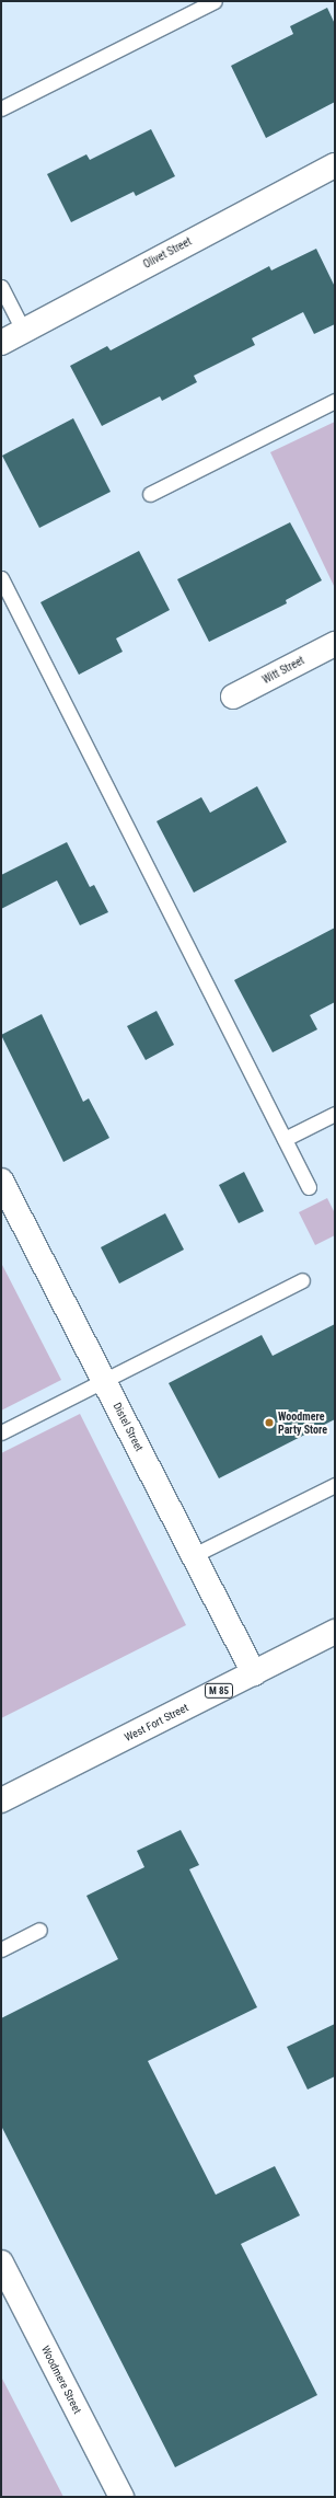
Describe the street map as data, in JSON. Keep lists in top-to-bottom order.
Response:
{
  "streets": {
    "street": [
      "Olivet Street",
      "Witt Street",
      "Distel Street",
      "M 85",
      "West Fort Street",
      "Woodmere Street"
    ]
  },
  "crossings": [
    ["Distel Street", "West Fort Street"]
  ],
  "places": ["Woodmere Party Store"]
}
